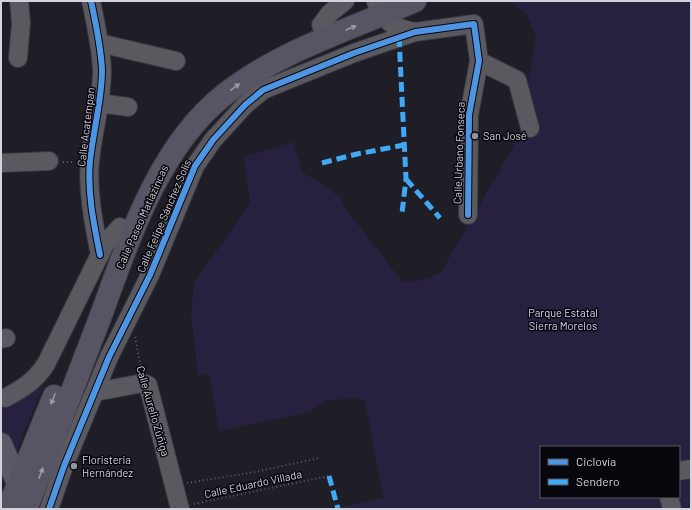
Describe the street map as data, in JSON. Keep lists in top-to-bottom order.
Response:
{
  "streets": {
    "highway": ["Calle Paseo Matlazincas"],
    "street": [
      "Calle Acatempan",
      "Calle Urbano Fonseca",
      "Calle Felipe Sánchez Solís",
      "Calle Aurelio Zúñiga"
    ],
    "path": ["Calle Eduardo Villada"]
  },
  "crossings": [
    ["Calle Urbano Fonseca", "Calle Felipe Sánchez Solís"],
    ["Calle Felipe Sánchez Solís", "Calle Paseo Matlazincas"],
    ["Calle Felipe Sánchez Solís", "Calle Aurelio Zúñiga"],
    ["Calle Aurelio Zúñiga", "Calle Eduardo Villada"]
  ],
  "parks": ["Parque Estatal Sierra Morelos"],
  "places": ["San José", "Floristeria Hernández"],
  "legend": ["Ciclovía", "Sendero"]
}
